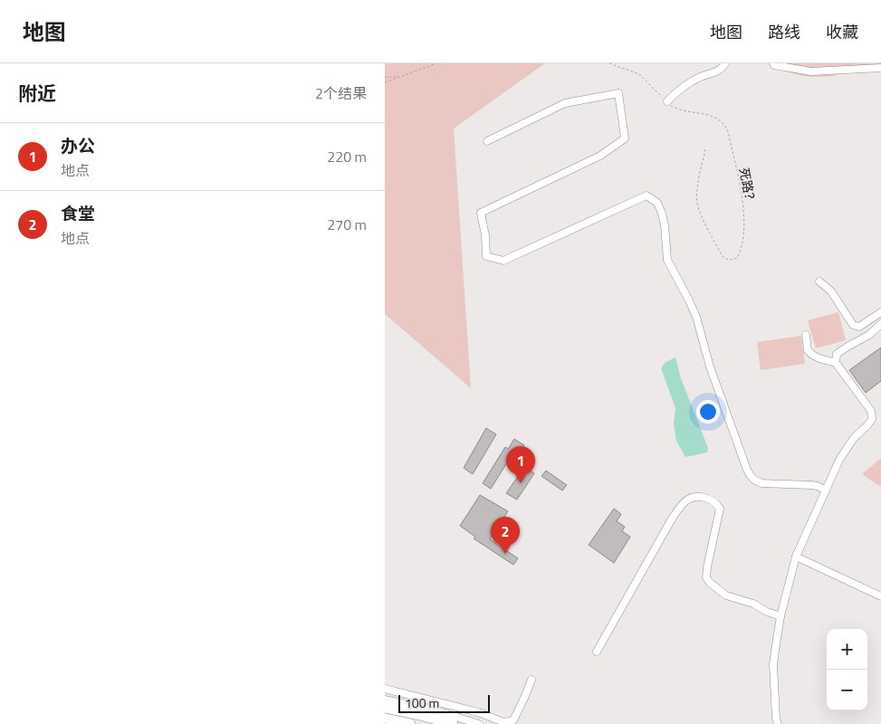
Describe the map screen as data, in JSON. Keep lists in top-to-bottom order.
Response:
{
  "streets": {
    "path": ["死路？"]
  },
  "scale_bar": "100 m",
  "page": {
    "header": "地图",
    "nav": ["地图", "路线", "收藏"],
    "heading": ["附近", "2个结果"],
    "list": [
      {
        "mark": "1",
        "name": "办公",
        "note": "地点",
        "value": "220 m"
      },
      {
        "mark": "2",
        "name": "食堂",
        "note": "地点",
        "value": "270 m"
      }
    ],
    "pins": ["1", "2"],
    "map_buttons": ["+", "−"],
    "scale": "100 m"
  }
}
